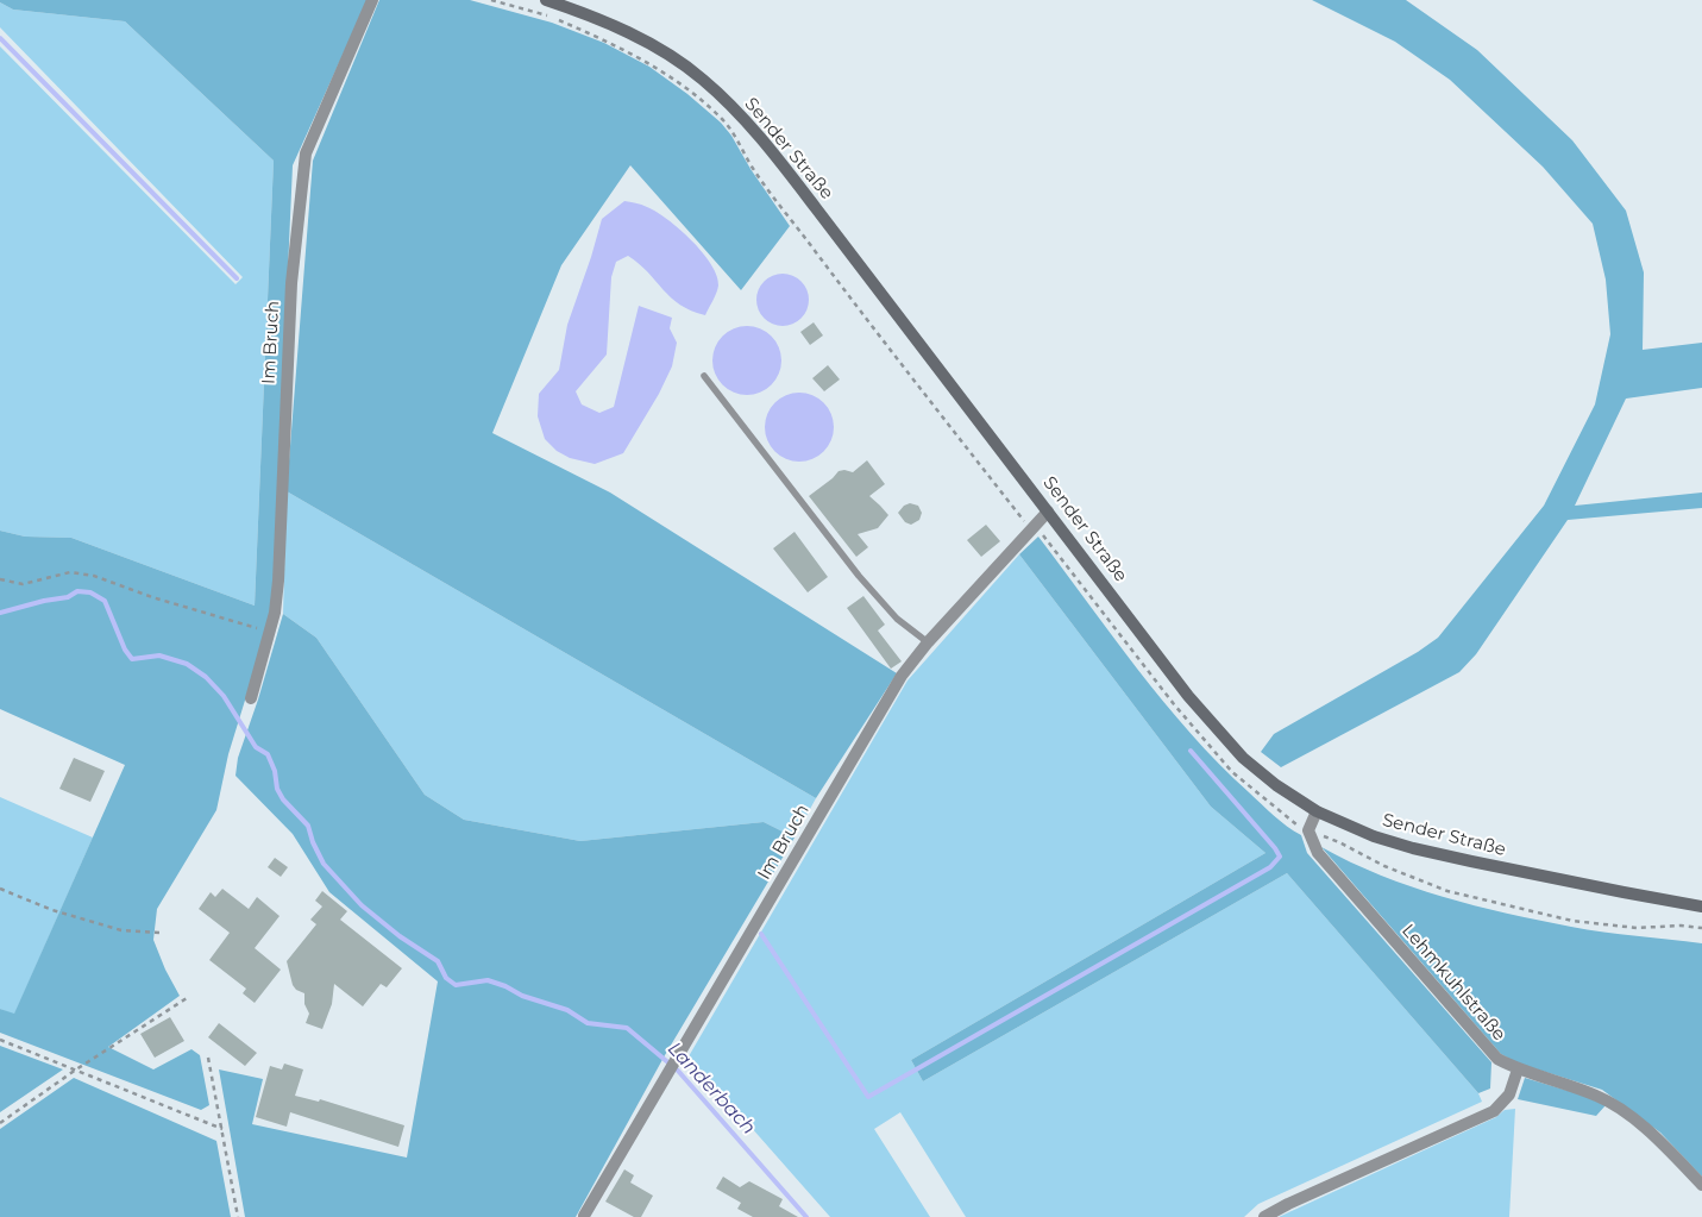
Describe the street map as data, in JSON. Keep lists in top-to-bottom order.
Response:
{
  "streets": {
    "main road": ["Sender Straße"],
    "street": ["Im Bruch", "Lehmkuhlstraße"]
  },
  "crossings": [
    ["Sender Straße", "Im Bruch"]
  ],
  "water": ["Landerbach"]
}
